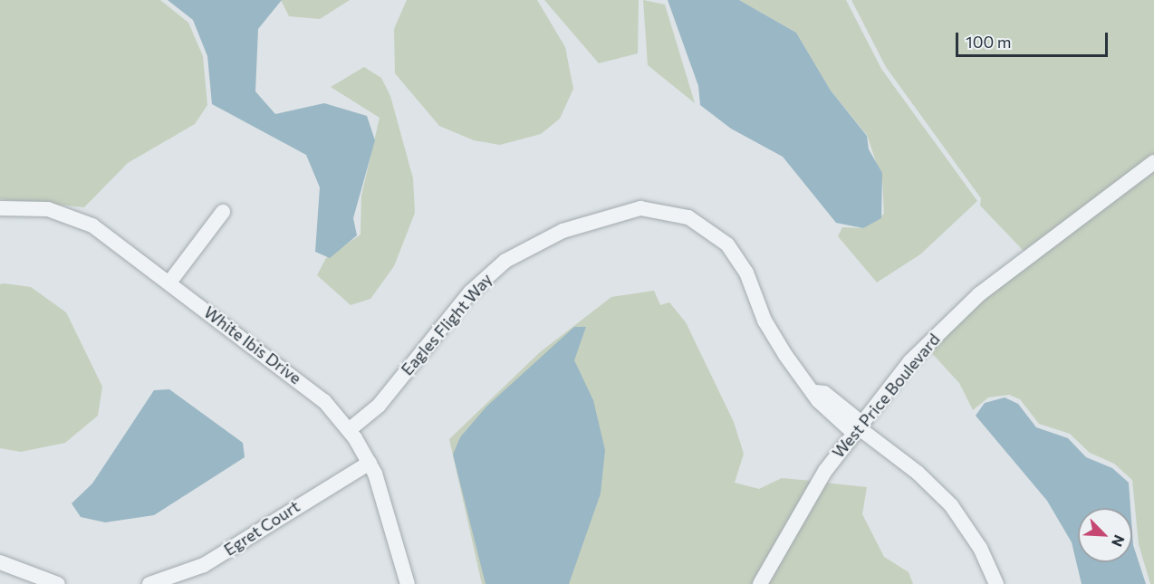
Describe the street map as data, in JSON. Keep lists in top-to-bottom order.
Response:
{
  "streets": {
    "street": [
      "Eagles Flight Way",
      "White Ibis Drive",
      "West Price Boulevard",
      "Egret Court"
    ]
  },
  "crossings": [
    ["Eagles Flight Way", "White Ibis Drive"],
    ["Eagles Flight Way", "West Price Boulevard"],
    ["White Ibis Drive", "Egret Court"]
  ],
  "scale_bar": "100 m",
  "north": "bottom right"
}
